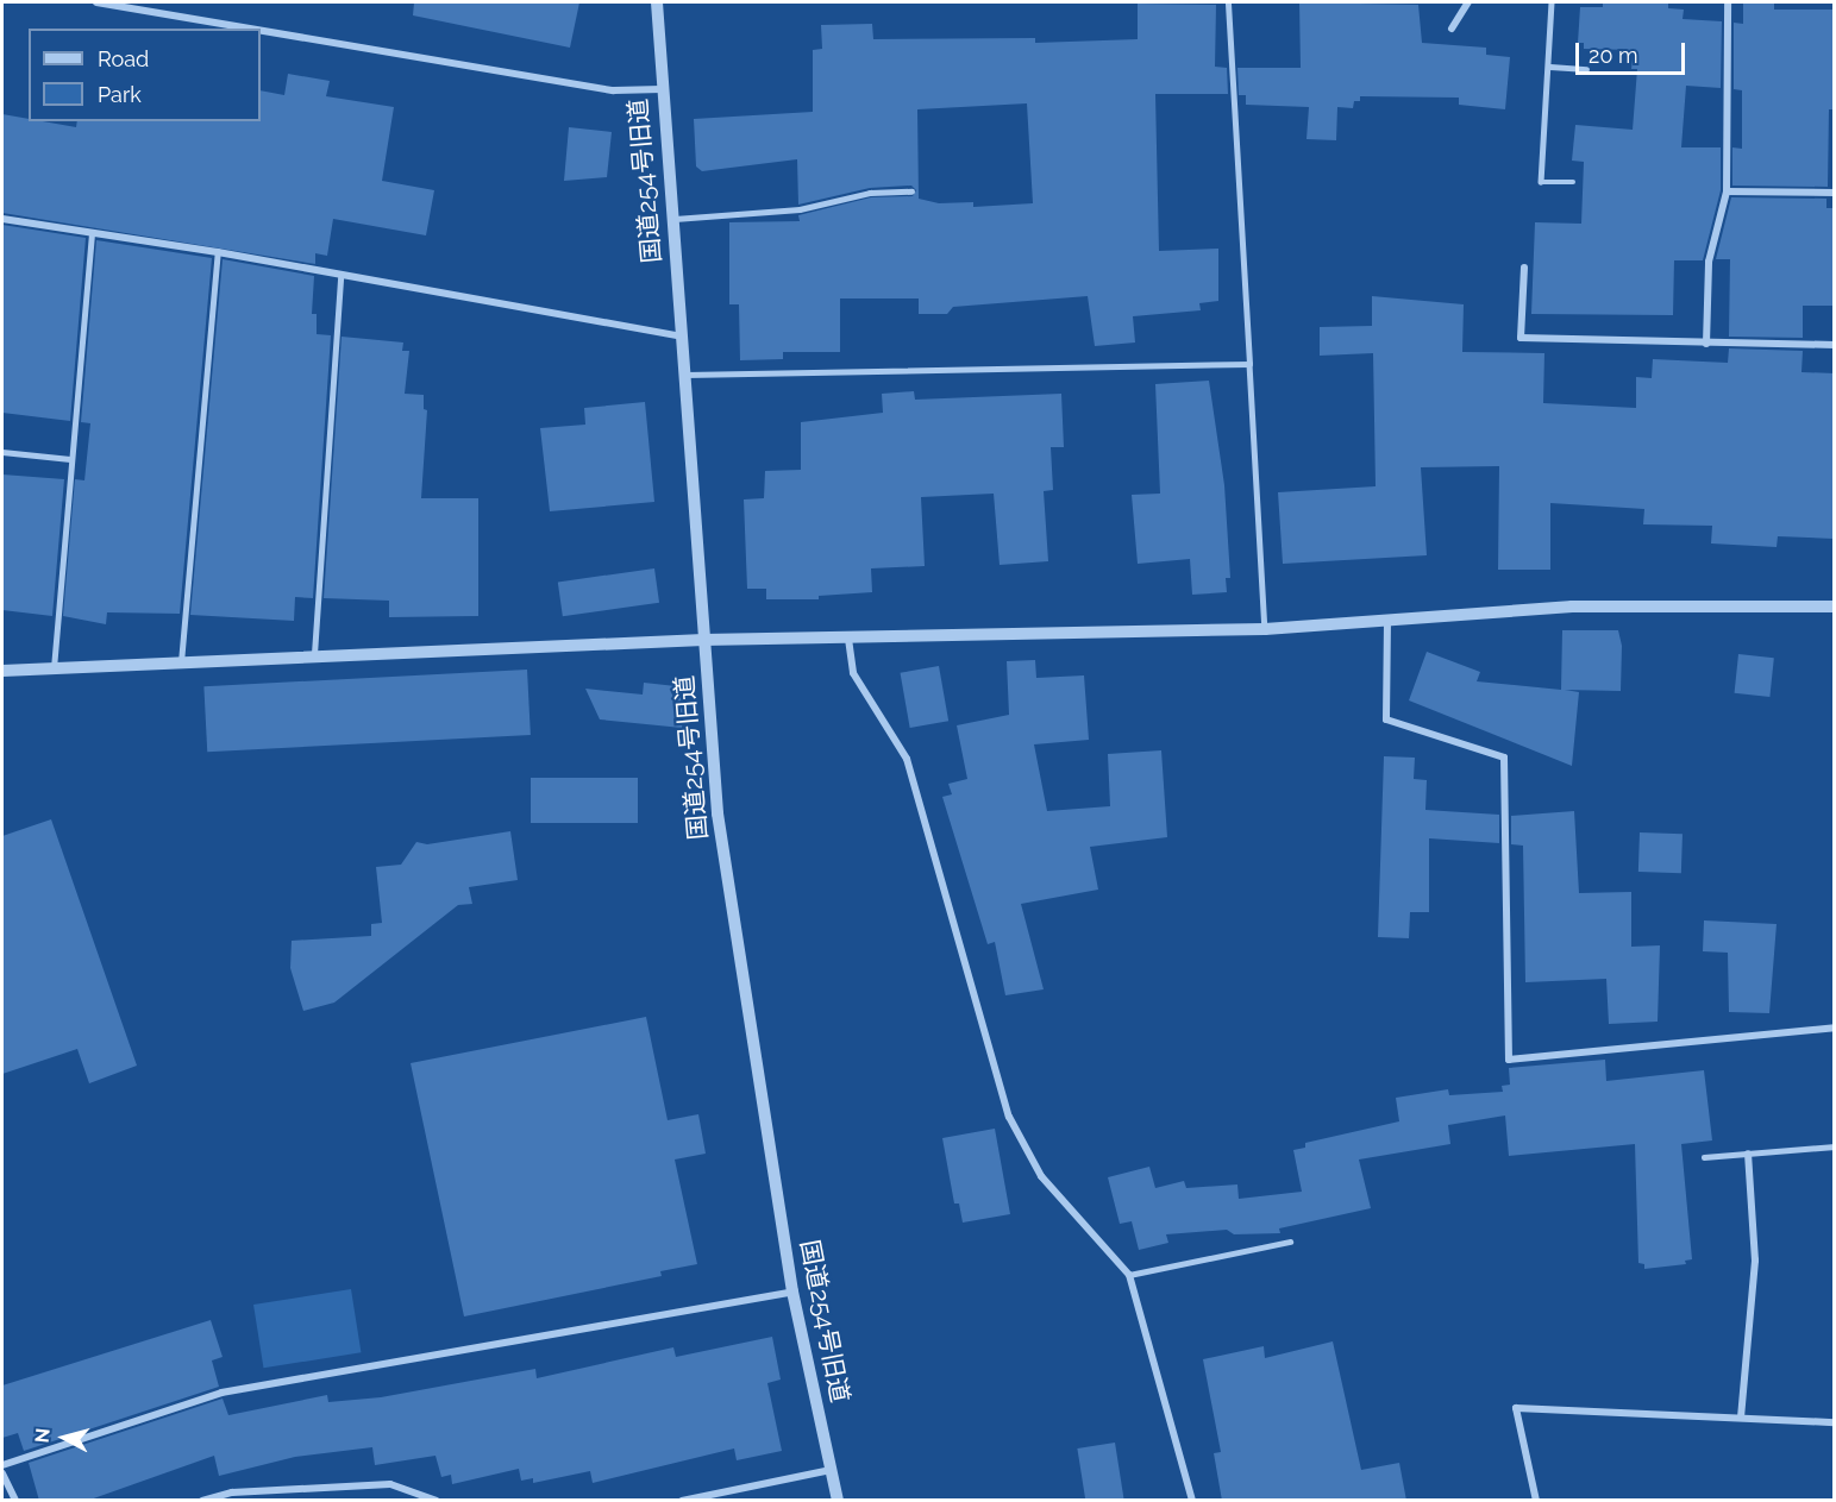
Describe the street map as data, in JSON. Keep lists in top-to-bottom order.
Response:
{
  "streets": {
    "street": ["国道254号旧道"]
  },
  "legend": ["Road", "Park"],
  "scale_bar": "20 m",
  "north": "left"
}
